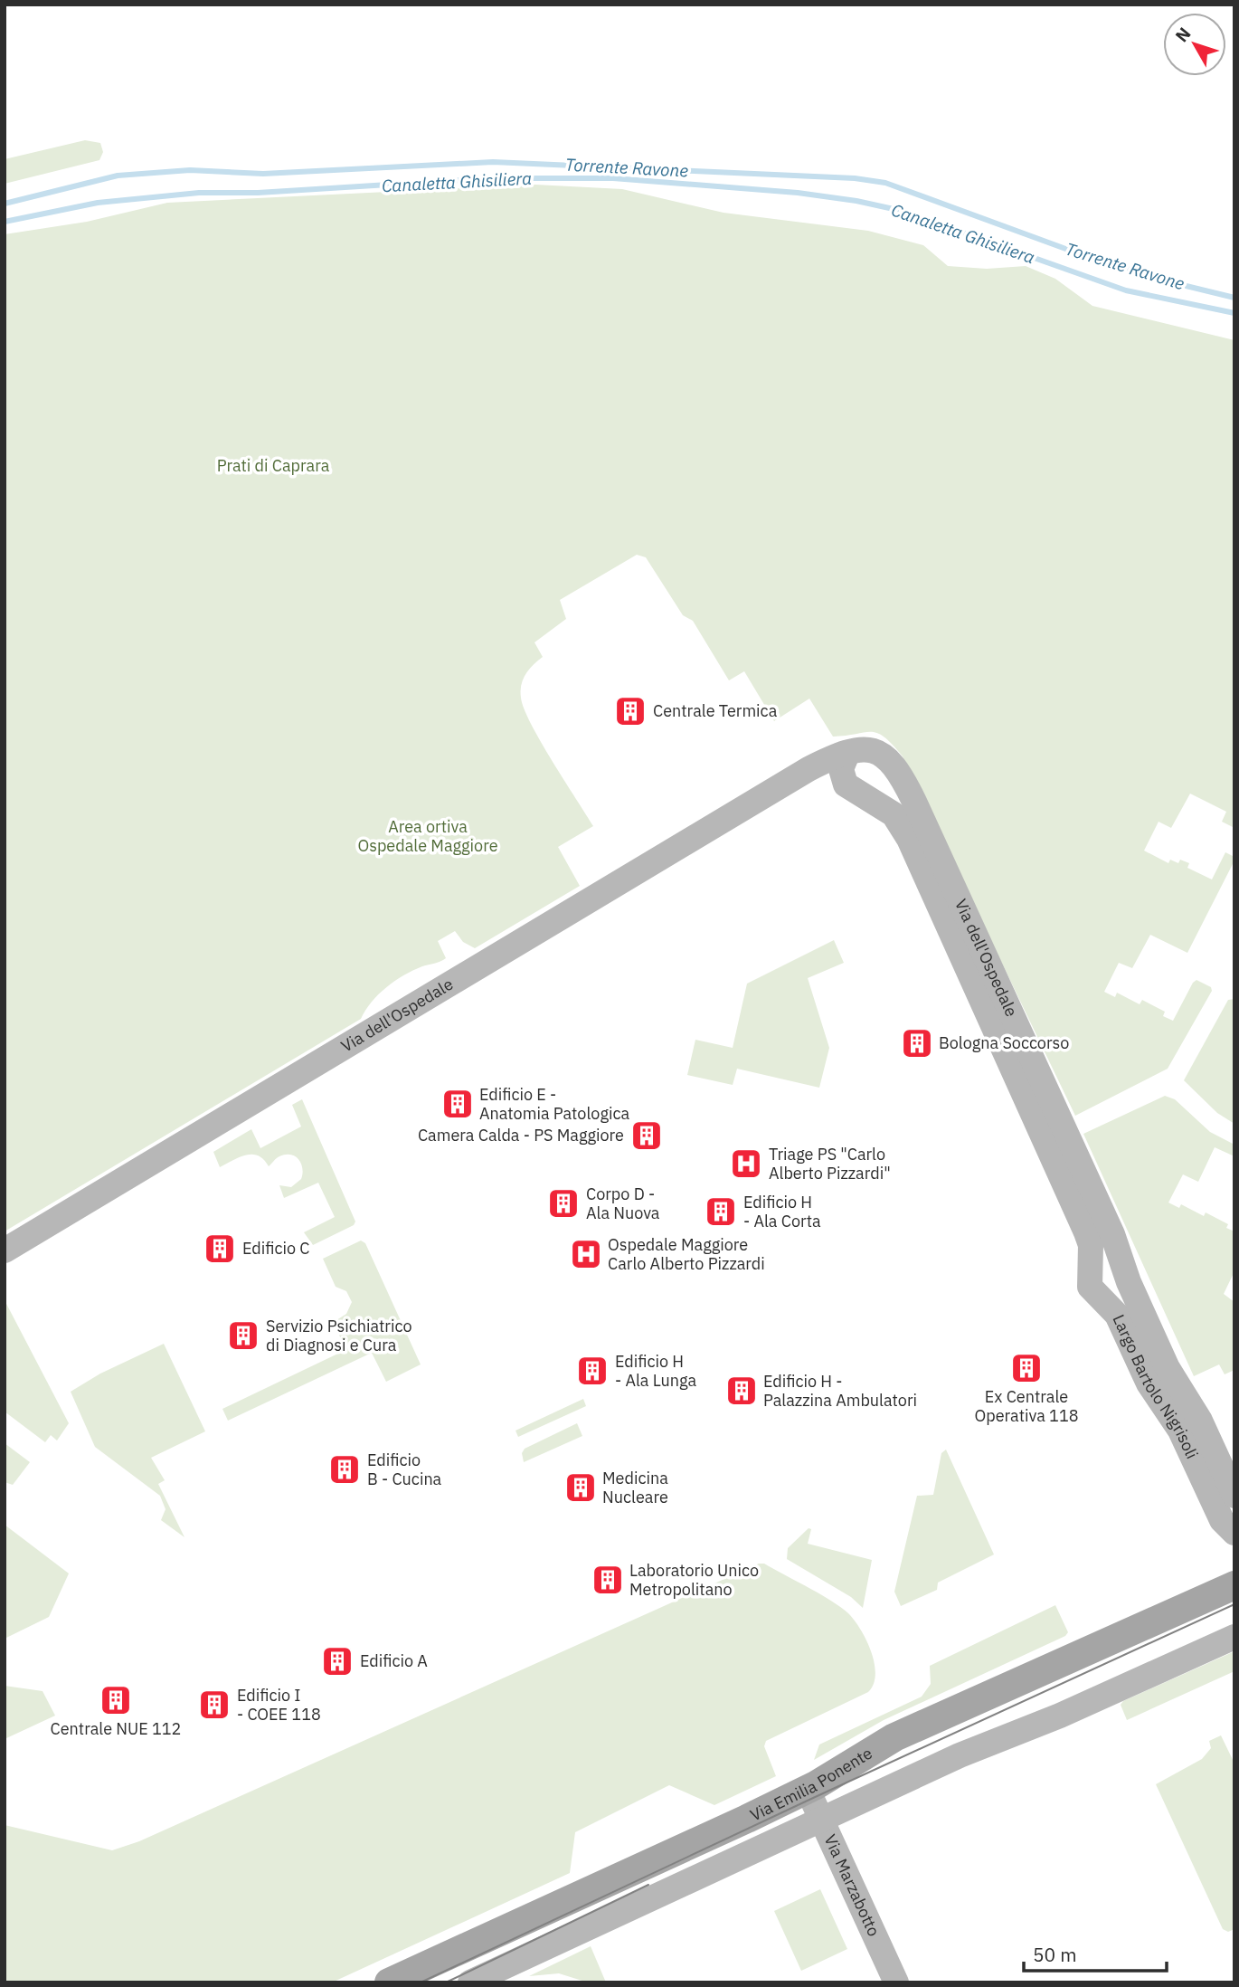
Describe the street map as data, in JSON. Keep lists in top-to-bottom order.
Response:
{
  "streets": {
    "main road": ["Via Emilia Ponente"],
    "street": ["Via dell'Ospedale", "Largo Bartolo Nigrisoli", "Via Marzabotto"]
  },
  "crossings": [
    ["Via dell'Ospedale", "Largo Bartolo Nigrisoli"],
    ["Via Emilia Ponente", "Via Marzabotto"]
  ],
  "water": ["Torrente Ravone", "Canaletta Ghisiliera"],
  "parks": ["Prati di Caprara", "Area ortiva Ospedale Maggiore"],
  "places": {
    "building": [
      "Centrale Termica",
      "Bologna Soccorso",
      "Edificio E - Anatomia Patologica",
      "Camera Calda - PS Maggiore",
      "Corpo D - Ala Nuova",
      "Edificio H - Ala Corta",
      "Edificio C",
      "Servizio Psichiatrico di Diagnosi e Cura",
      "Ex Centrale Operativa 118",
      "Edificio H - Ala Lunga",
      "Edificio H - Palazzina Ambulatori",
      "Edificio B - Cucina",
      "Medicina Nucleare",
      "Laboratorio Unico Metropolitano",
      "Edificio A",
      "Centrale NUE 112",
      "Edificio I - COEE 118"
    ],
    "hospital": ["Triage PS \"Carlo Alberto Pizzardi\"", "Ospedale Maggiore Carlo Alberto Pizzardi"]
  },
  "scale_bar": "50 m",
  "north": "top left"
}
